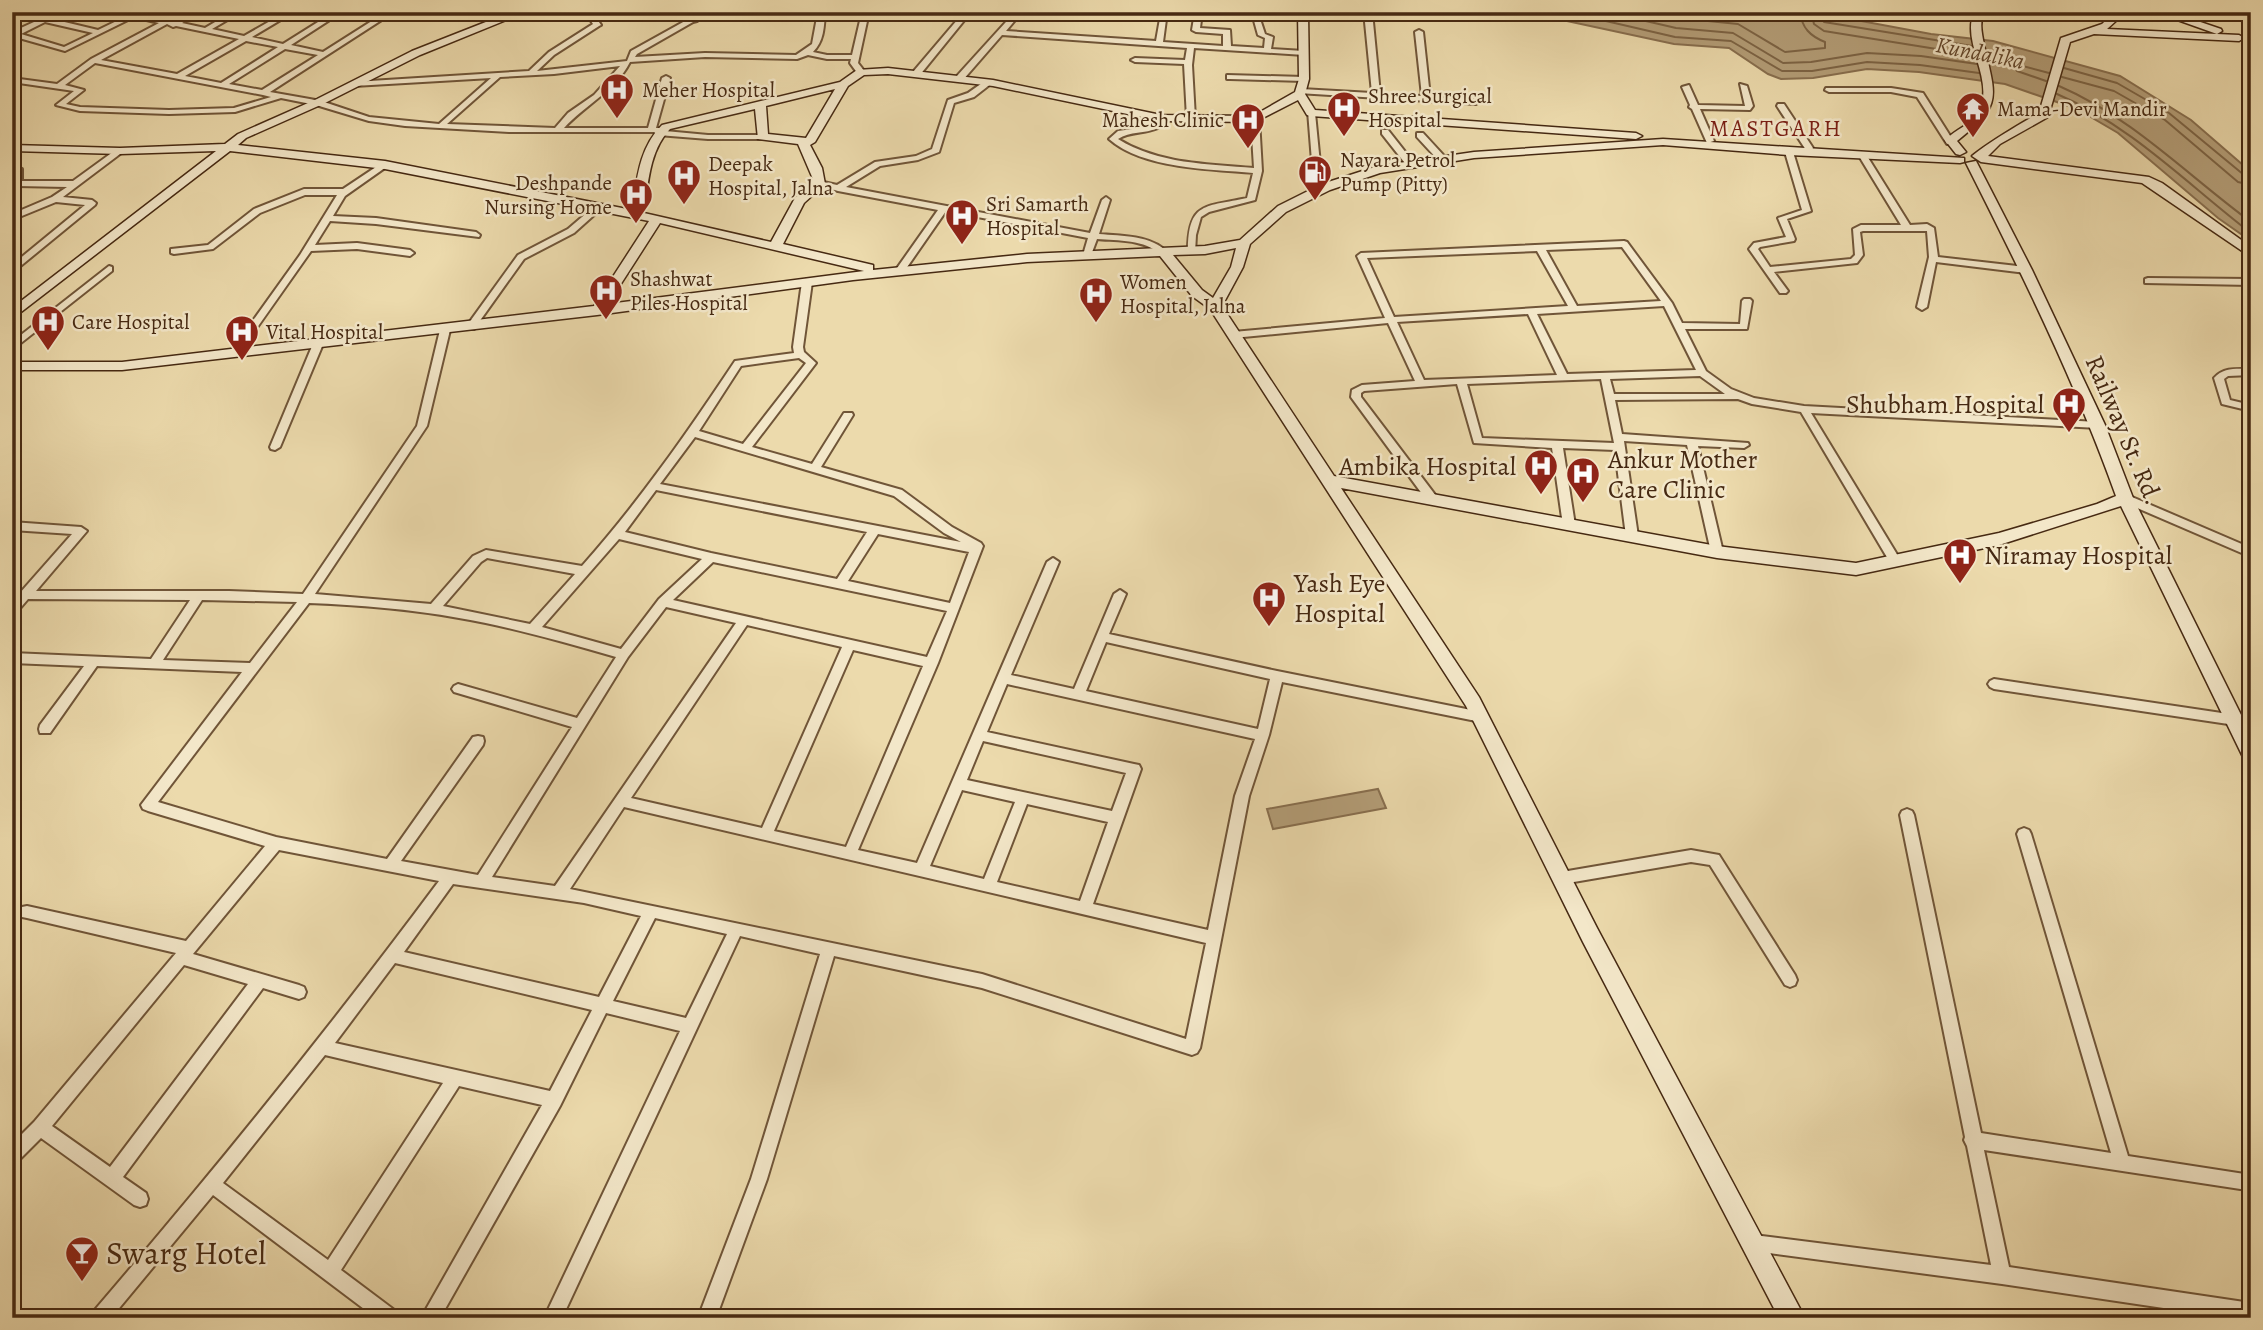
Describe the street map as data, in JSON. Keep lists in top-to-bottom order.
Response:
{
  "streets": {
    "street": ["Railway St. Rd."]
  },
  "districts": ["MASTGARH"],
  "water": ["Kundalika"],
  "places": {
    "hospital": [
      "Meher Hospital",
      "Shree Surgical Hospital",
      "Mahesh Clinic",
      "Deepak Hospital, Jalna",
      "Deshpande Nursing Home",
      "Sri Samarth Hospital",
      "Shashwat Piles Hospital",
      "Women Hospital, Jalna",
      "Care Hospital",
      "Vital Hospital",
      "Shubham Hospital",
      "Ambika Hospital",
      "Ankur Mother Care Clinic",
      "Niramay Hospital",
      "Yash Eye Hospital"
    ],
    "temple": ["Mama-Devi Mandir"],
    "fuel station": ["Nayara Petrol Pump (Pitty)"],
    "bar": ["Swarg Hotel"]
  }
}
